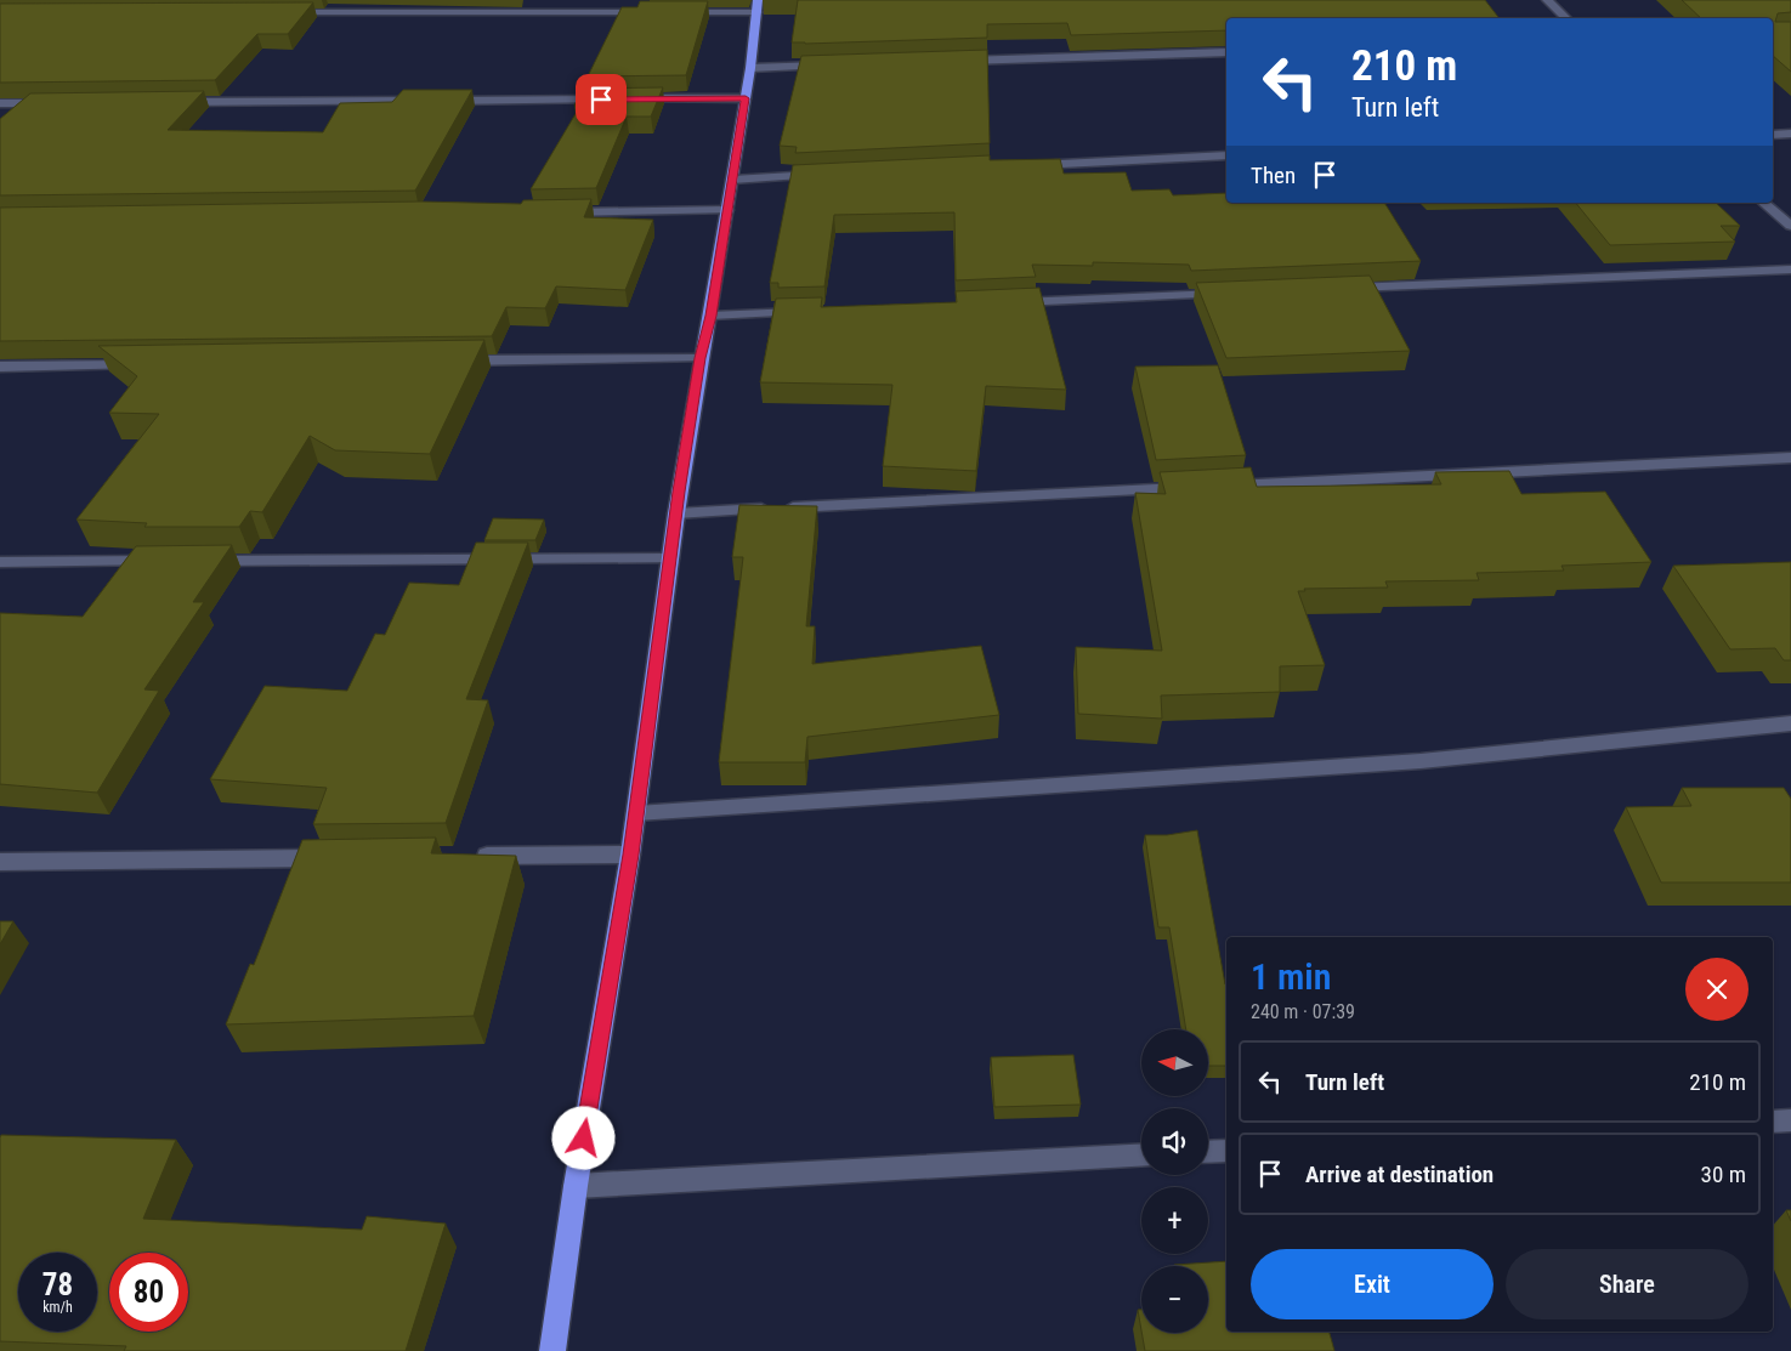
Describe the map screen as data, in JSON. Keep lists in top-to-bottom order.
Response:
{
  "north": "left",
  "page": {
    "turn": ["210 m", "Turn left"],
    "then": "Then",
    "heading": ["1 min", "240 m · 07:39"],
    "map_buttons": ["+", "−"],
    "list": [
      {
        "name": "Turn left",
        "value": "210 m"
      },
      {
        "name": "Arrive at destination",
        "value": "30 m"
      }
    ],
    "buttons": ["Exit", "Share"],
    "speed": "78 km/h",
    "limit": "80"
  }
}
